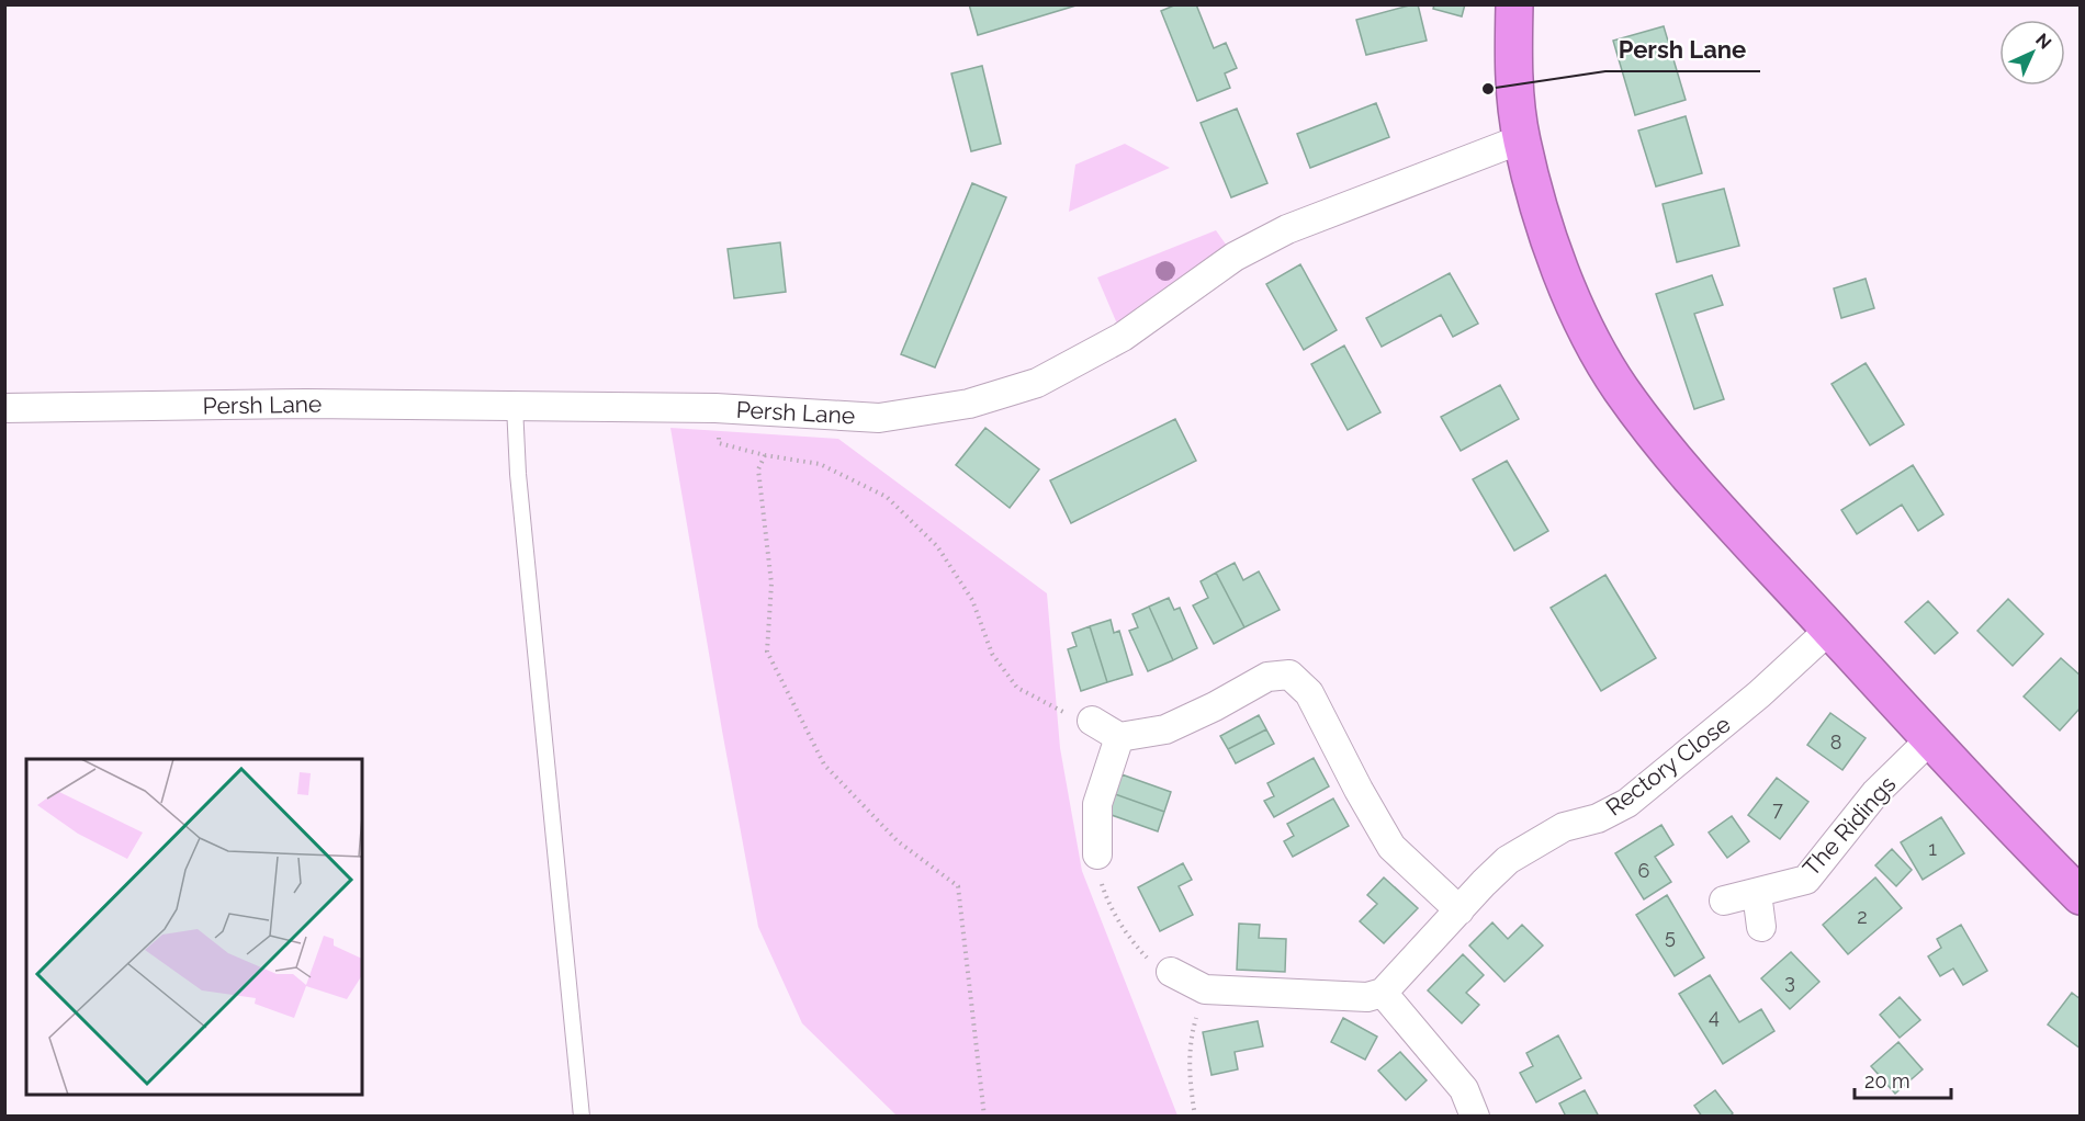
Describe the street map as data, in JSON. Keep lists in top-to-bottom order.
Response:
{
  "streets": {
    "street": ["Persh Lane", "Rectory Close", "The Ridings"]
  },
  "places": ["Persh Lane"],
  "house_numbers": [
    "8",
    "7",
    "1",
    "6",
    "2",
    "5",
    "3",
    "4"
  ],
  "scale_bar": "20 m",
  "north": "top right"
}
